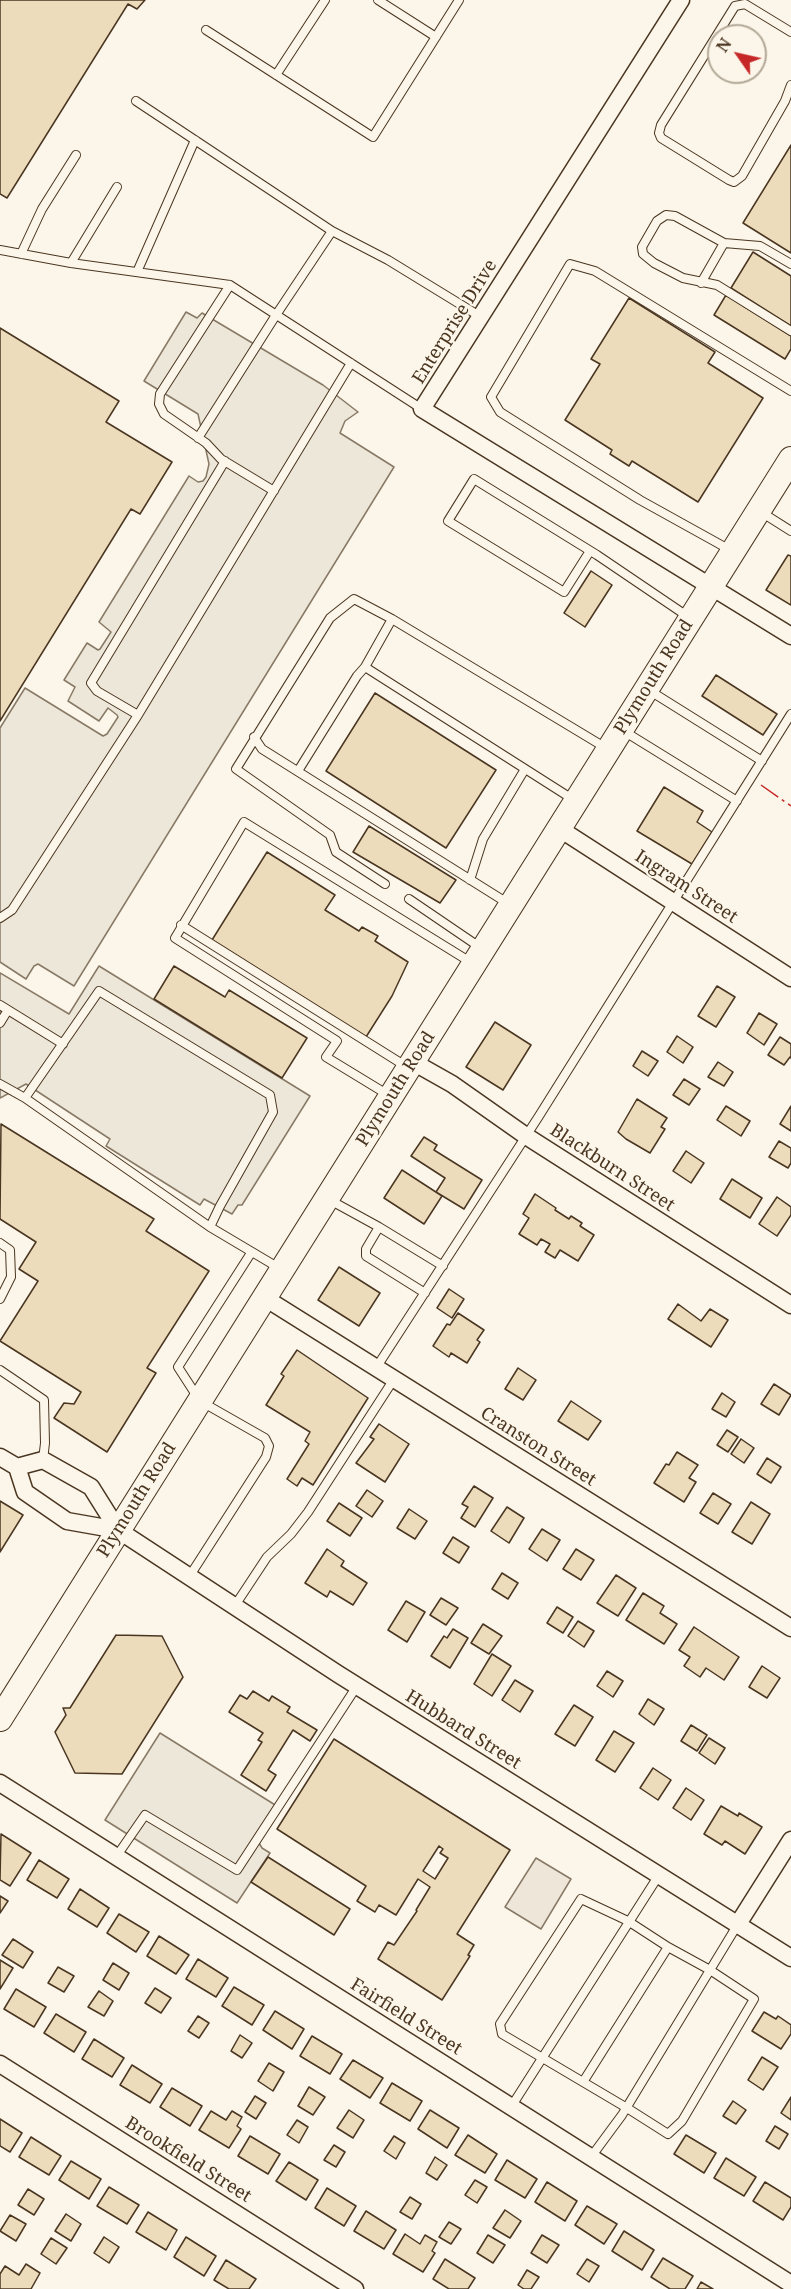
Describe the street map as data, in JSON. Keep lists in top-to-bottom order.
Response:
{
  "streets": {
    "main road": ["Plymouth Road"],
    "street": [
      "Enterprise Drive",
      "Ingram Street",
      "Blackburn Street",
      "Cranston Street",
      "Hubbard Street",
      "Fairfield Street",
      "Brookfield Street"
    ]
  },
  "crossings": [
    ["Enterprise Drive", "Plymouth Road"],
    ["Plymouth Road", "Ingram Street"],
    ["Plymouth Road", "Blackburn Street"],
    ["Plymouth Road", "Cranston Street"],
    ["Plymouth Road", "Hubbard Street"]
  ],
  "north": "top left"
}
